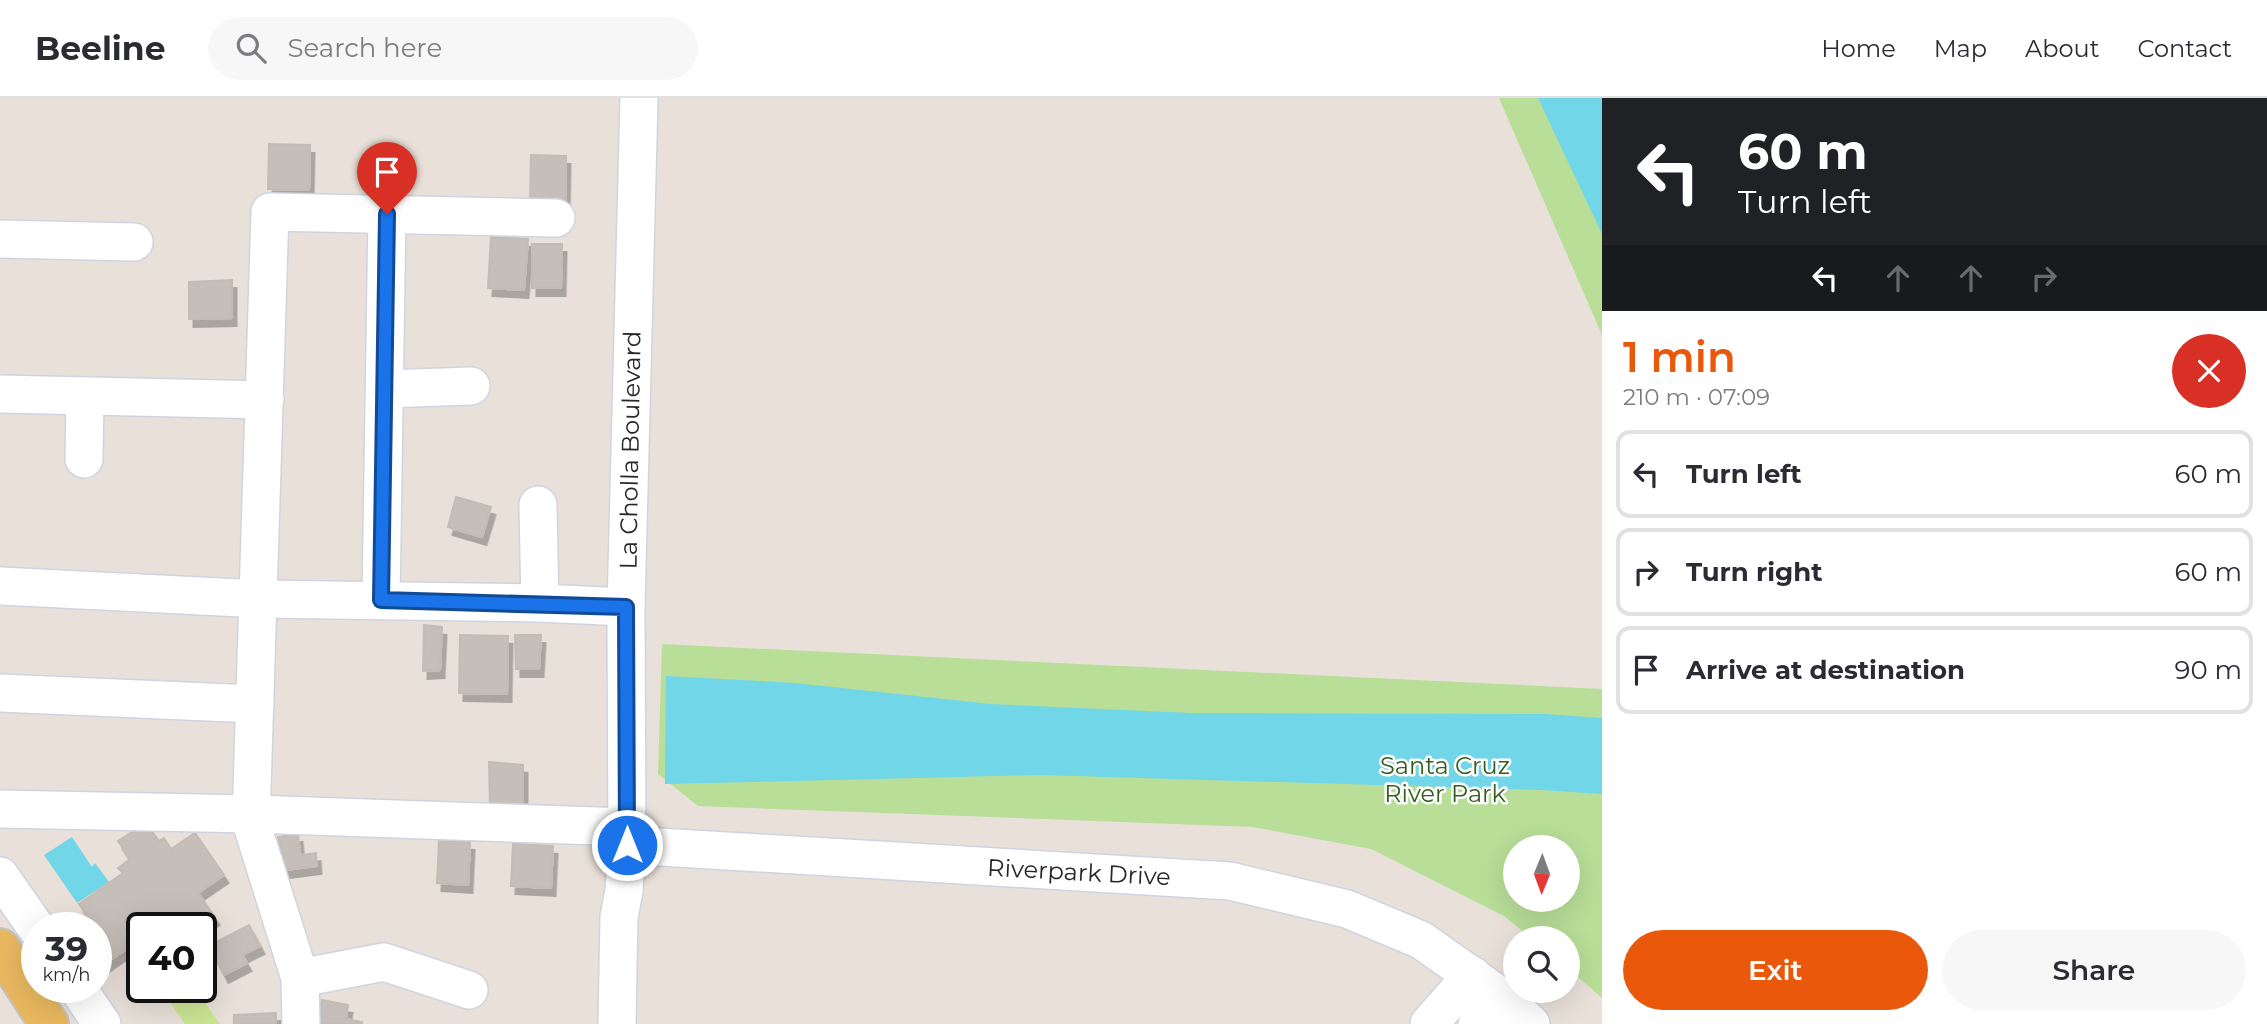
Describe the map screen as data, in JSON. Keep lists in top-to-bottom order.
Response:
{
  "streets": {
    "street": ["La Cholla Boulevard", "Riverpark Drive"]
  },
  "crossings": [
    ["La Cholla Boulevard", "Riverpark Drive"]
  ],
  "parks": ["Santa Cruz River Park"],
  "north": "bottom",
  "page": {
    "header": "Beeline",
    "search": "Search here",
    "nav": [
      "Home",
      "Map",
      "About",
      "Contact"
    ],
    "turn": ["60 m", "Turn left"],
    "heading": ["1 min", "210 m · 07:09"],
    "list": [
      {
        "name": "Turn left",
        "value": "60 m"
      },
      {
        "name": "Turn right",
        "value": "60 m"
      },
      {
        "name": "Arrive at destination",
        "value": "90 m"
      }
    ],
    "speed": "39 km/h",
    "limit": "40",
    "buttons": ["Exit", "Share"]
  }
}
